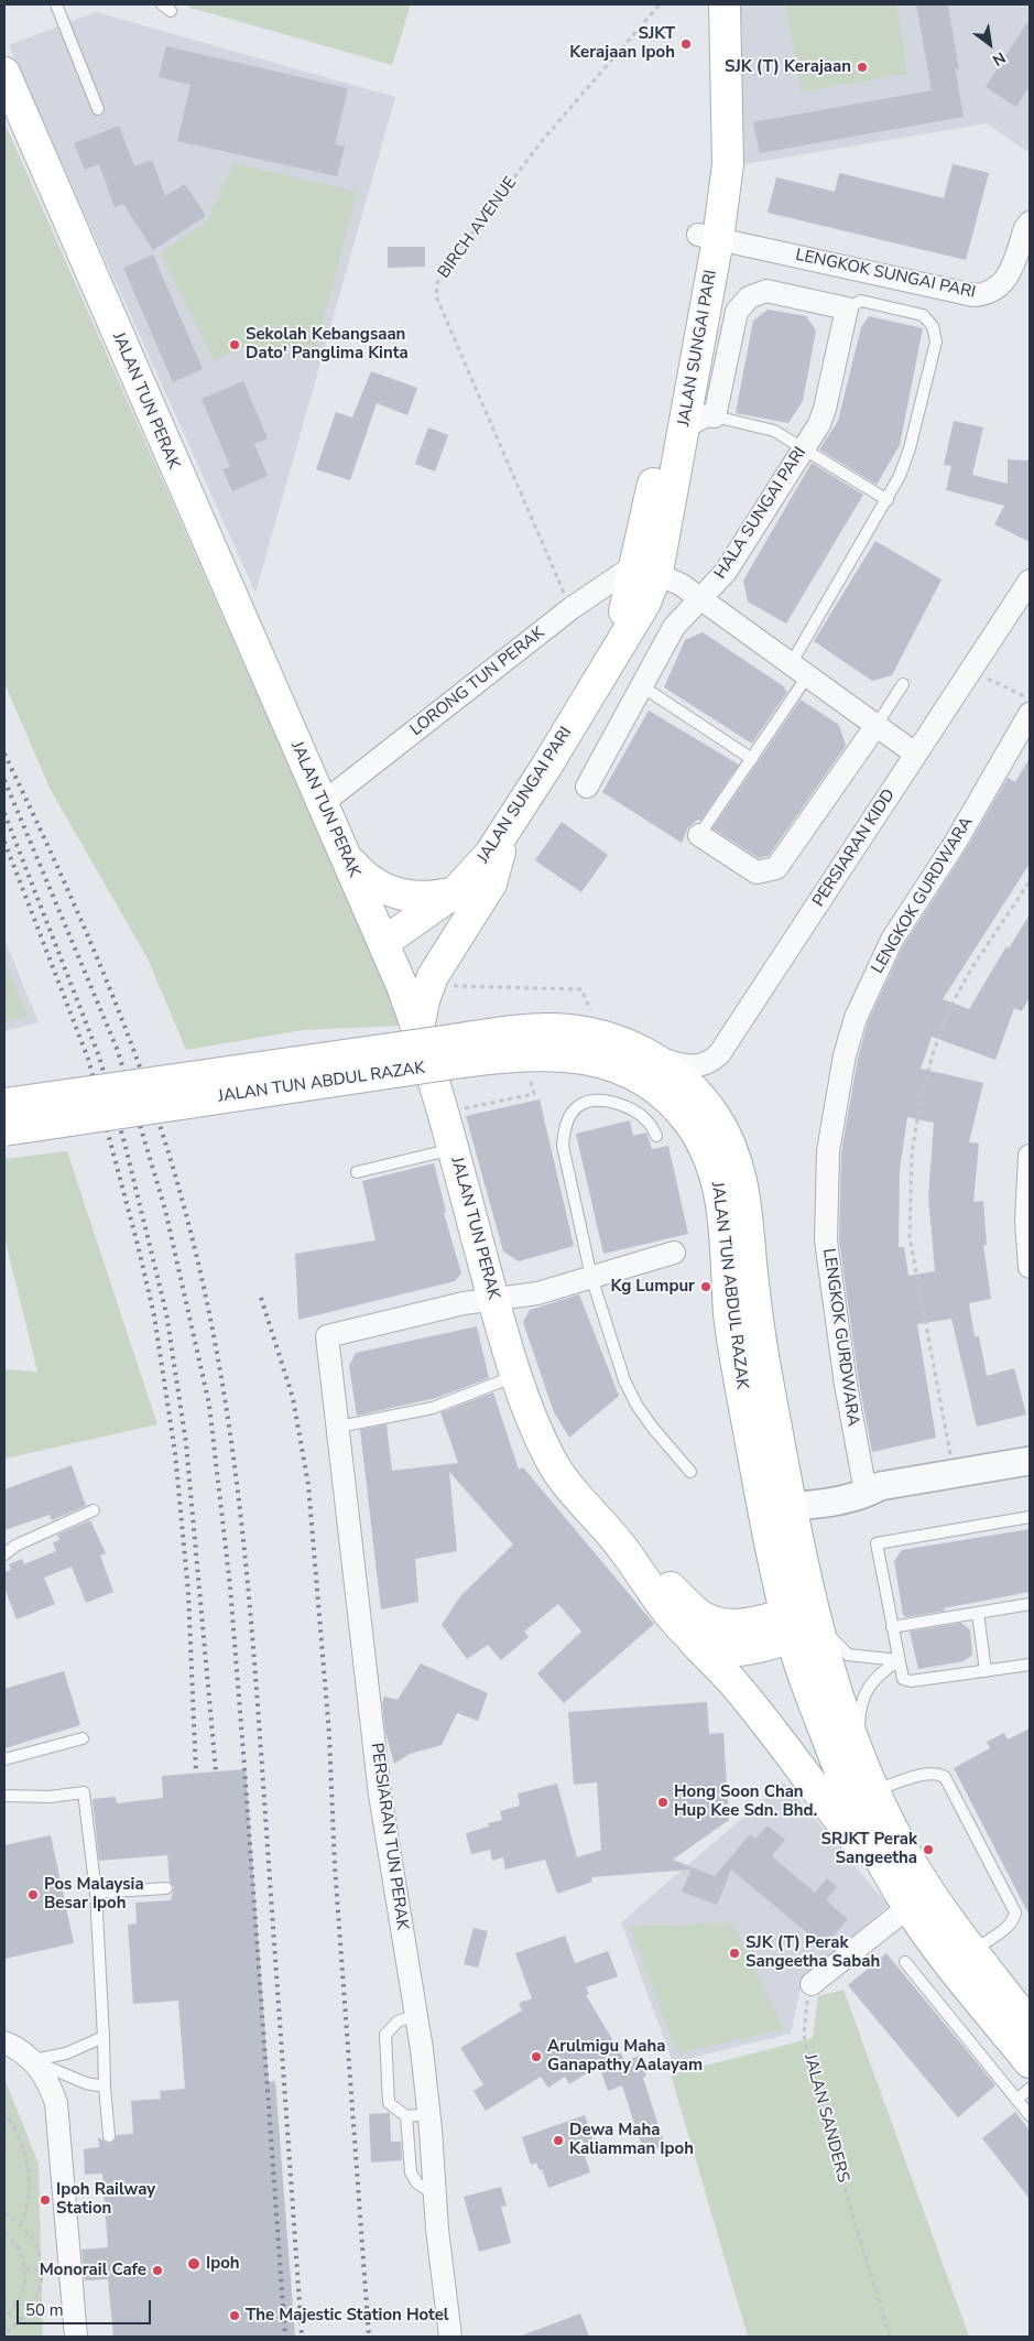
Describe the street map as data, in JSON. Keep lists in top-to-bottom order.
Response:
{
  "streets": {
    "main road": ["JALAN SUNGAI PARI", "JALAN TUN PERAK", "JALAN TUN ABDUL RAZAK"],
    "street": [
      "LENGKOK SUNGAI PARI",
      "HALA SUNGAI PARI",
      "LORONG TUN PERAK",
      "PERSIARAN KIDD",
      "LENGKOK GURDWARA",
      "PERSIARAN TUN PERAK"
    ],
    "path": ["BIRCH AVENUE", "JALAN SANDERS"]
  },
  "crossings": [
    ["BIRCH AVENUE", "LORONG TUN PERAK"],
    ["LENGKOK SUNGAI PARI", "JALAN SUNGAI PARI"],
    ["JALAN SUNGAI PARI", "JALAN TUN PERAK"],
    ["JALAN SUNGAI PARI", "LORONG TUN PERAK"],
    ["JALAN TUN PERAK", "LORONG TUN PERAK"],
    ["JALAN TUN PERAK", "JALAN TUN ABDUL RAZAK"],
    ["JALAN TUN PERAK", "PERSIARAN TUN PERAK"],
    ["PERSIARAN KIDD", "JALAN TUN ABDUL RAZAK"]
  ],
  "places": [
    "SJKT Kerajaan Ipoh",
    "SJK (T) Kerajaan",
    "Sekolah Kebangsaan Dato' Panglima Kinta",
    "Kg Lumpur",
    "Hong Soon Chan Hup Kee Sdn. Bhd.",
    "SRJKT Perak Sangeetha",
    "Pos Malaysia Besar Ipoh",
    "SJK (T) Perak Sangeetha Sabah",
    "Arulmigu Maha Ganapathy Aalayam",
    "Dewa Maha Kaliamman Ipoh",
    "Ipoh Railway Station",
    "Ipoh",
    "Monorail Cafe",
    "The Majestic Station Hotel"
  ],
  "scale_bar": "50 m",
  "north": "bottom right"
}
